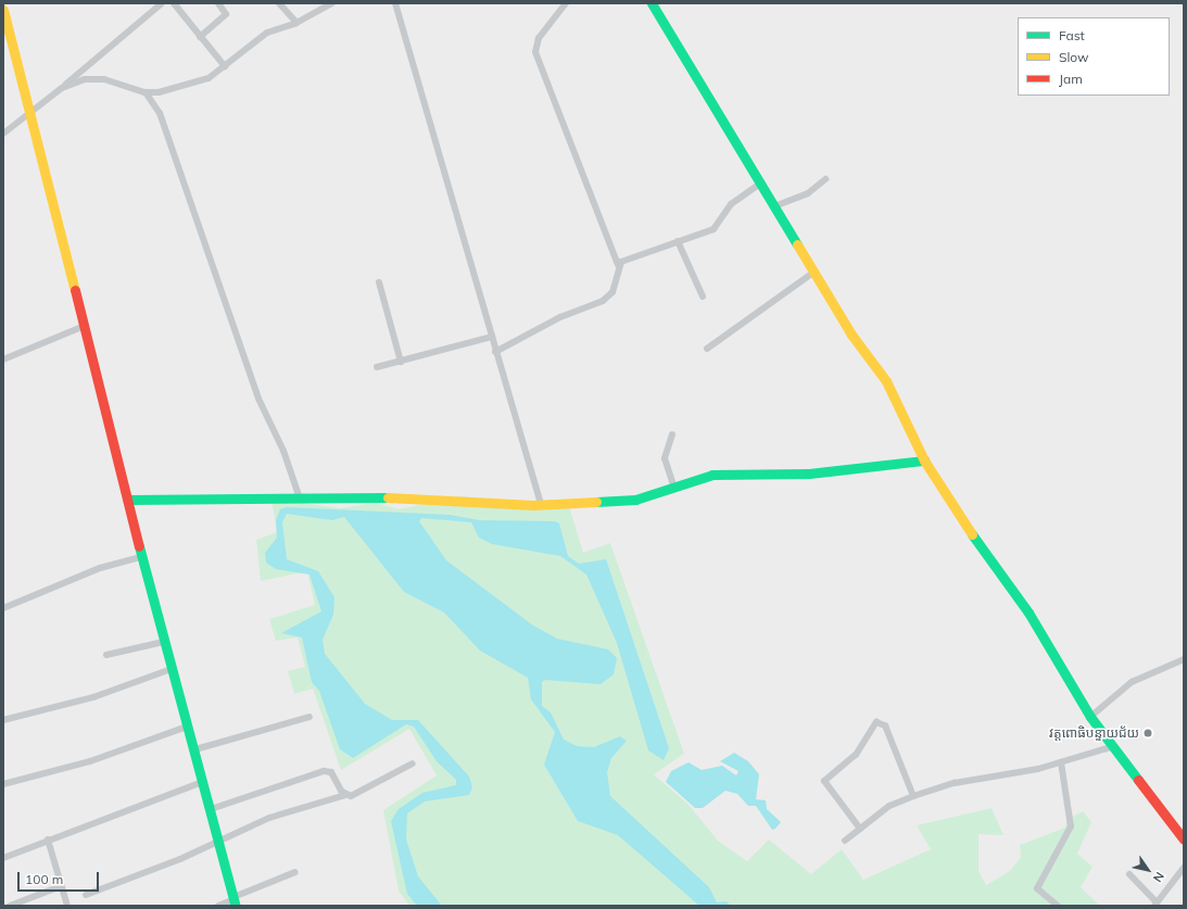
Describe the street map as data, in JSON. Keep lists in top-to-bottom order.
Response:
{
  "places": ["វត្តពោធិបន្ទាយជ័យ"],
  "legend": ["Fast", "Slow", "Jam"],
  "scale_bar": "100 m",
  "north": "bottom right"
}
